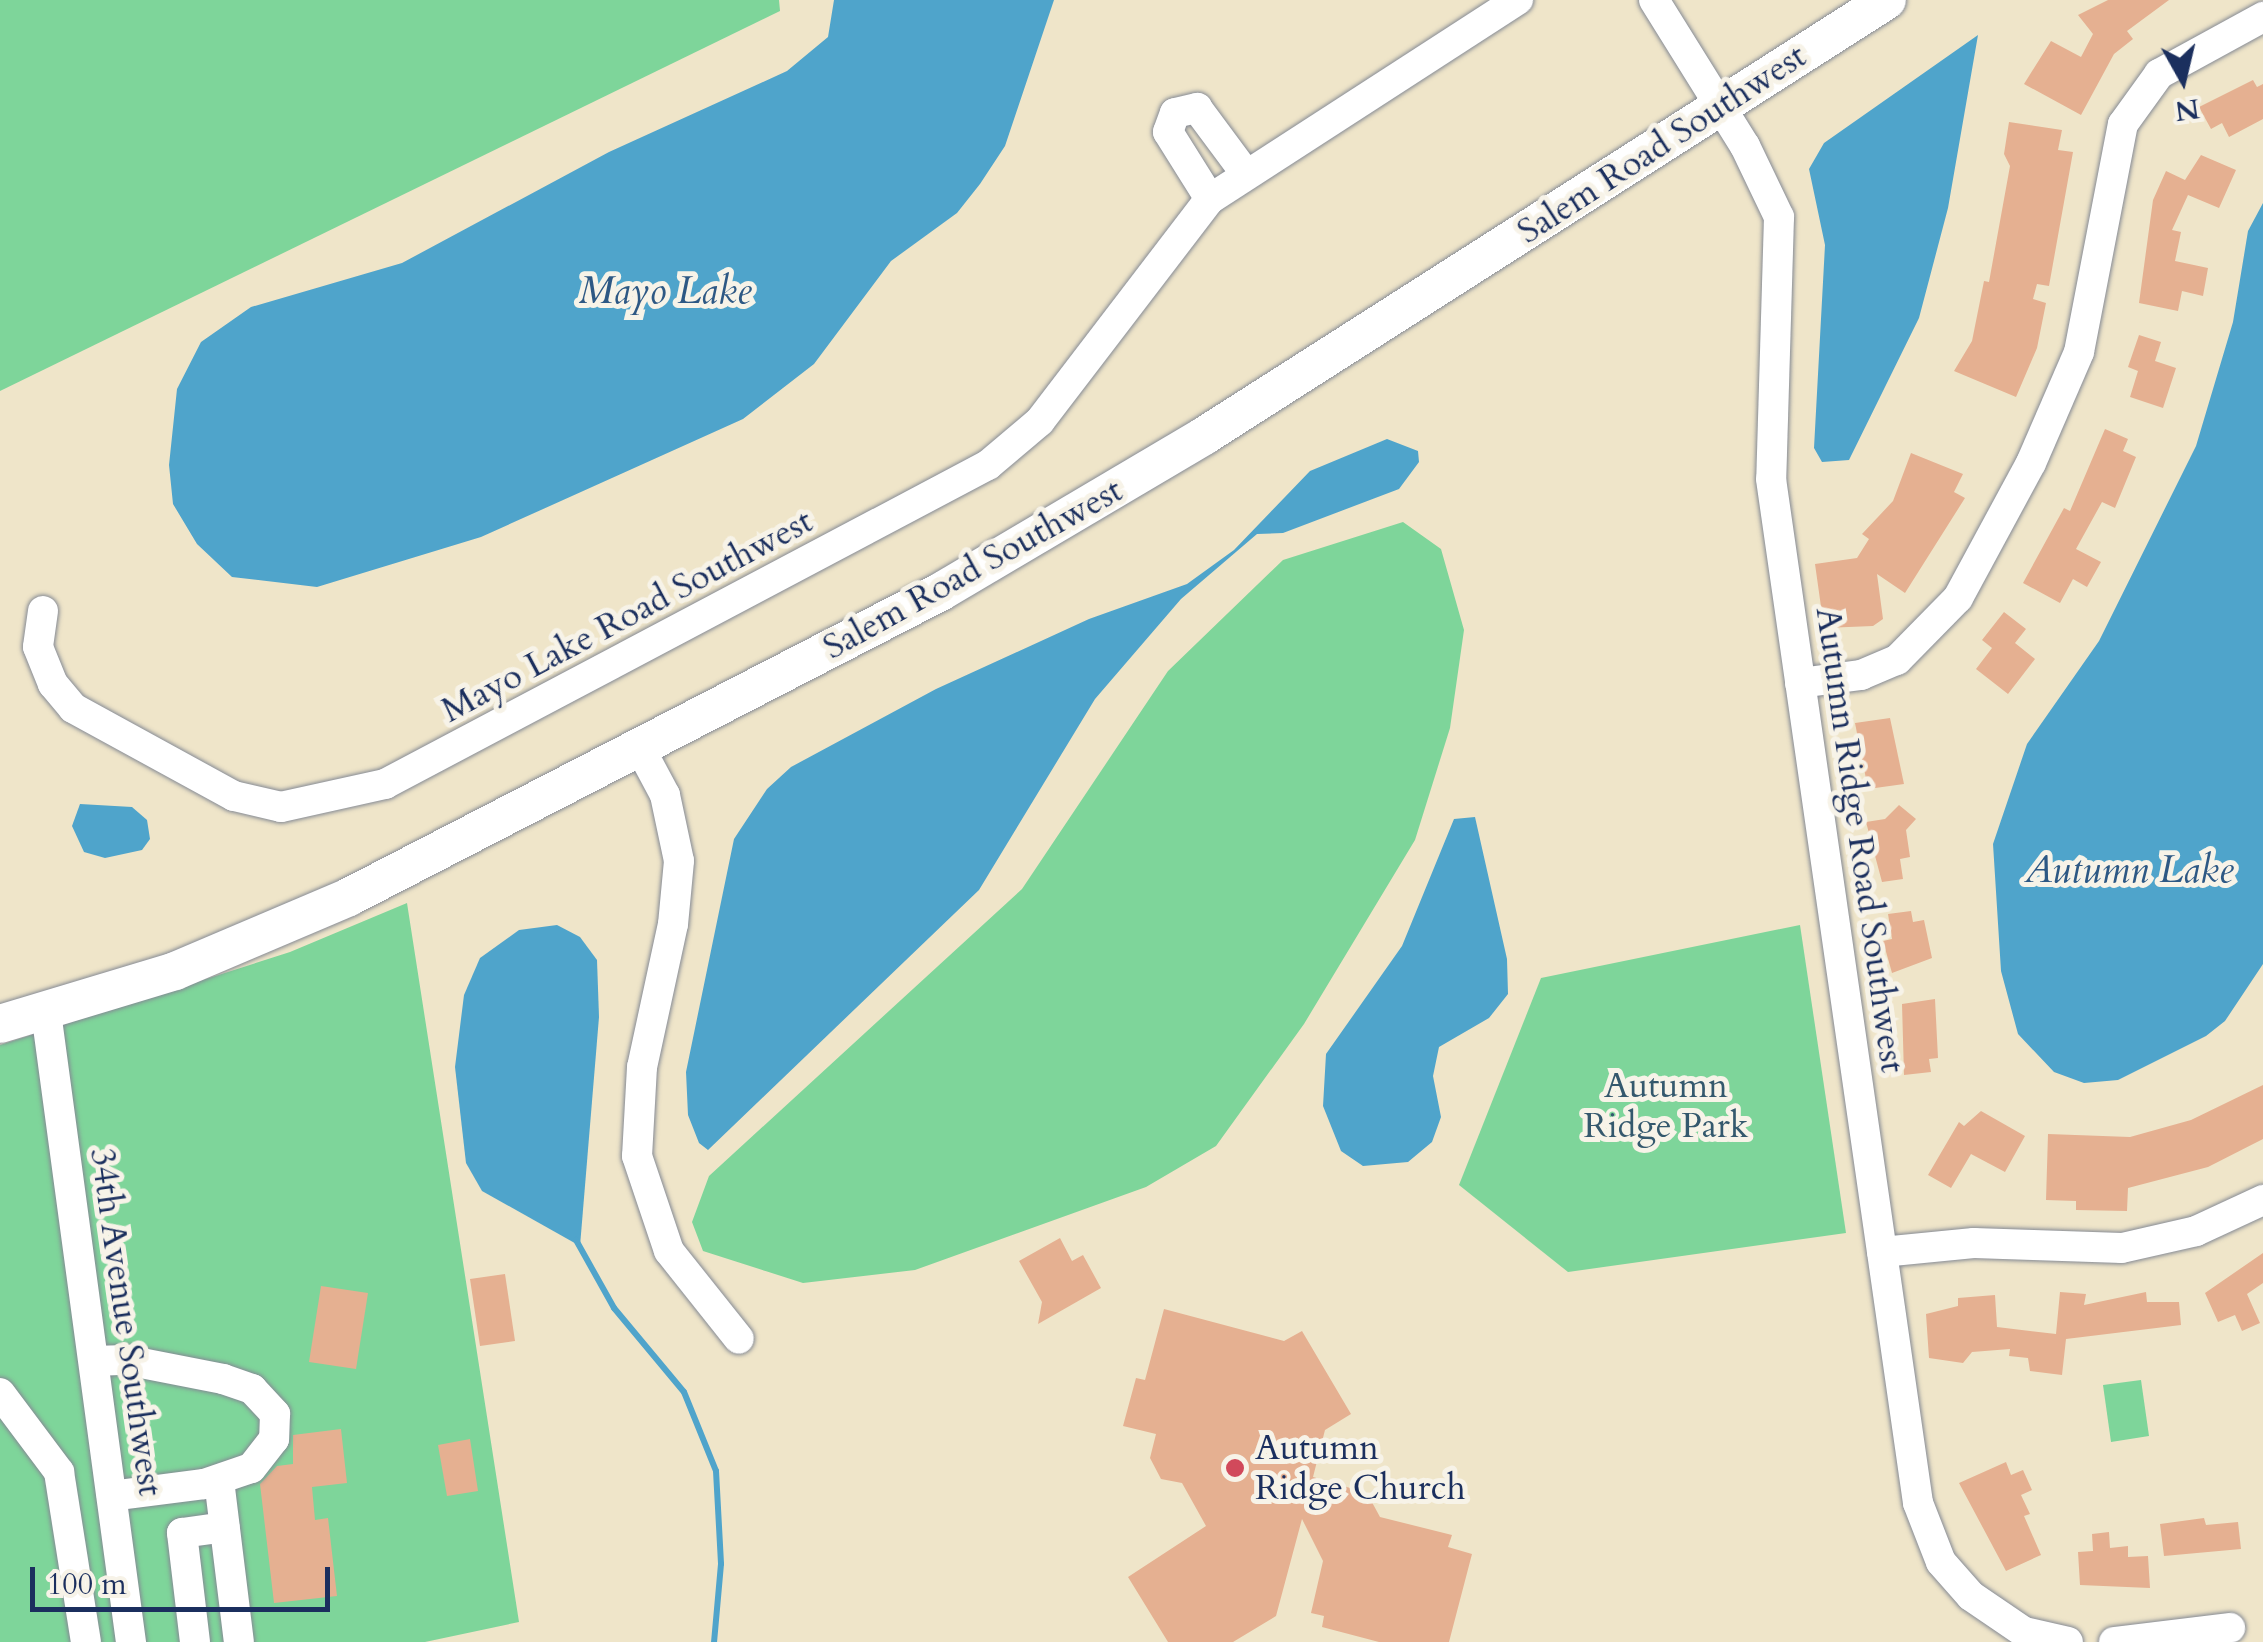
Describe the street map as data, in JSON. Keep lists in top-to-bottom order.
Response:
{
  "streets": {
    "main road": ["Salem Road Southwest"],
    "street": ["Mayo Lake Road Southwest", "Autumn Ridge Road Southwest", "34th Avenue Southwest"]
  },
  "crossings": [
    ["Salem Road Southwest", "Autumn Ridge Road Southwest"],
    ["Salem Road Southwest", "34th Avenue Southwest"]
  ],
  "water": ["Mayo Lake", "Autumn Lake"],
  "parks": ["Autumn Ridge Park"],
  "places": ["Autumn Ridge Church"],
  "scale_bar": "100 m",
  "north": "bottom"
}
